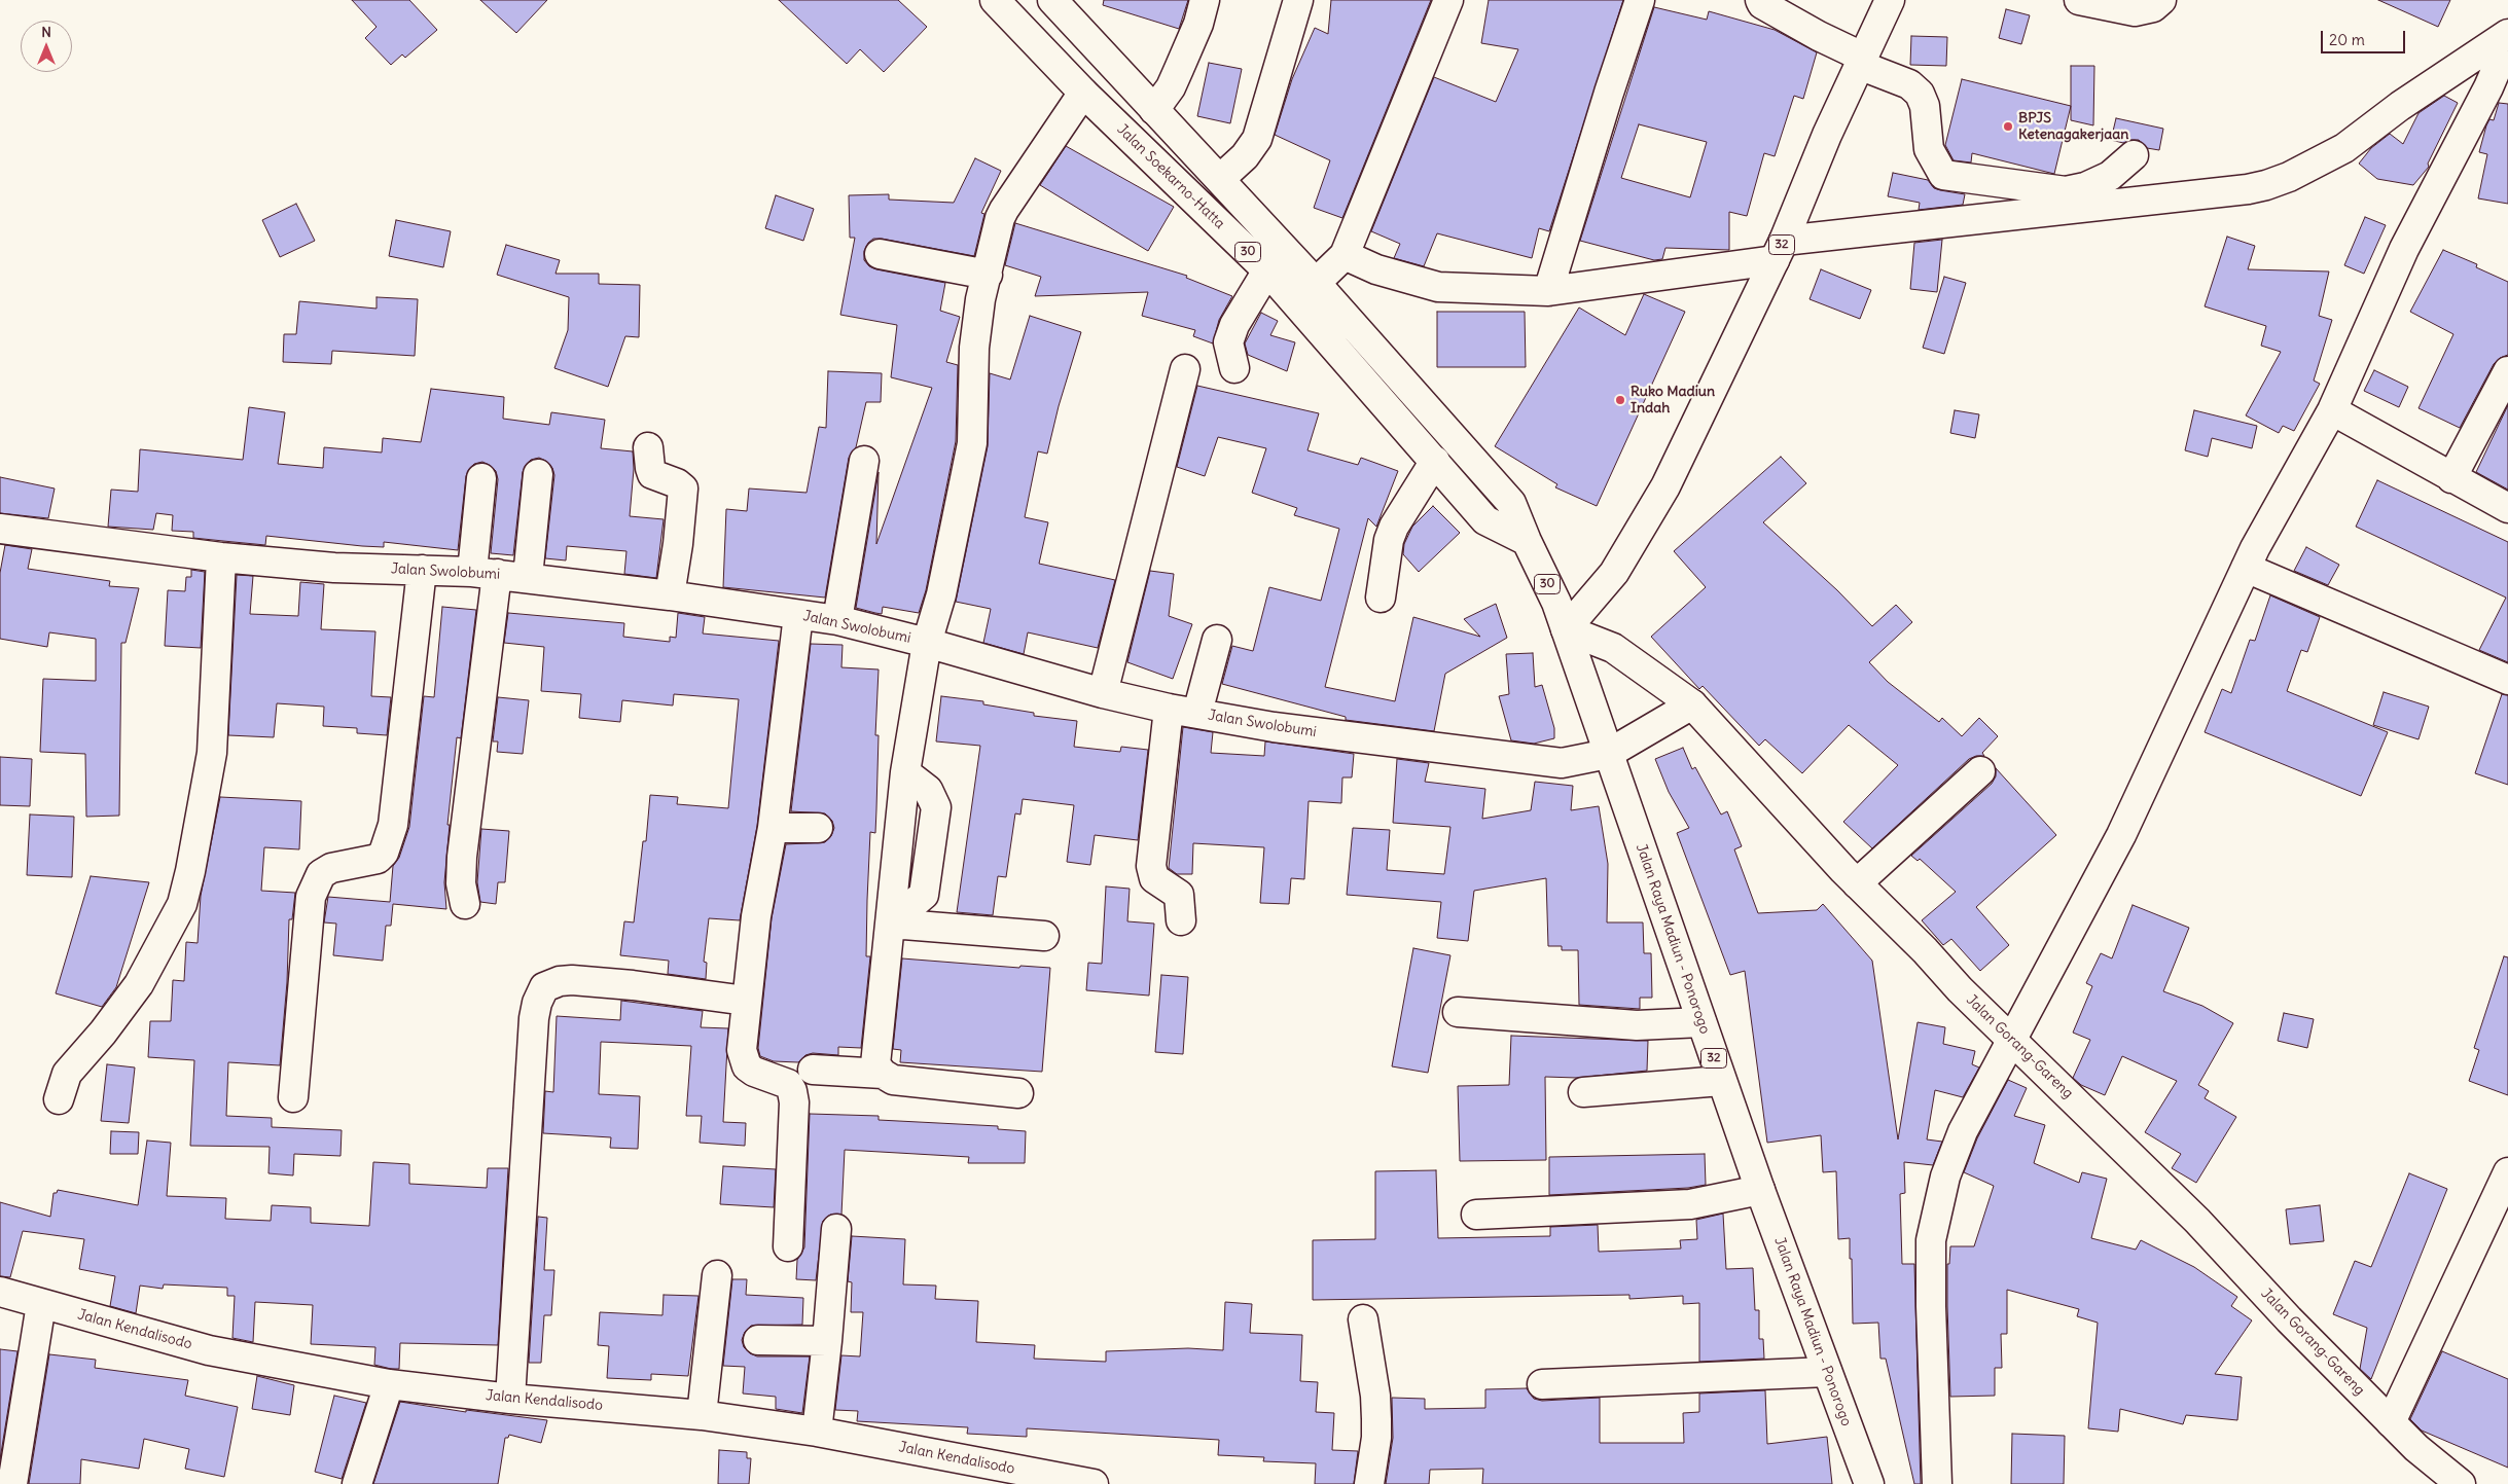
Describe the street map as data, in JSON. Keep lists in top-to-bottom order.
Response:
{
  "streets": {
    "main road": [
      "Jalan Soekarno-Hatta",
      "32",
      "30",
      "Jalan Swolobumi",
      "Jalan Raya Madiun - Ponorogo",
      "Jalan Gorang-Gareng",
      "Jalan Kendalisodo"
    ]
  },
  "crossings": [
    ["Jalan Soekarno-Hatta", "30"],
    ["Jalan Soekarno-Hatta", "Jalan Raya Madiun - Ponorogo"],
    ["32", "Jalan Raya Madiun - Ponorogo"],
    ["32", "Jalan Gorang-Gareng"],
    ["30", "Jalan Raya Madiun - Ponorogo"],
    ["Jalan Swolobumi", "Jalan Raya Madiun - Ponorogo"],
    ["Jalan Swolobumi", "Jalan Gorang-Gareng"],
    ["Jalan Raya Madiun - Ponorogo", "Jalan Gorang-Gareng"]
  ],
  "places": ["BPJS Ketenagakerjaan", "Ruko Madiun Indah"],
  "scale_bar": "20 m",
  "north": "top"
}
